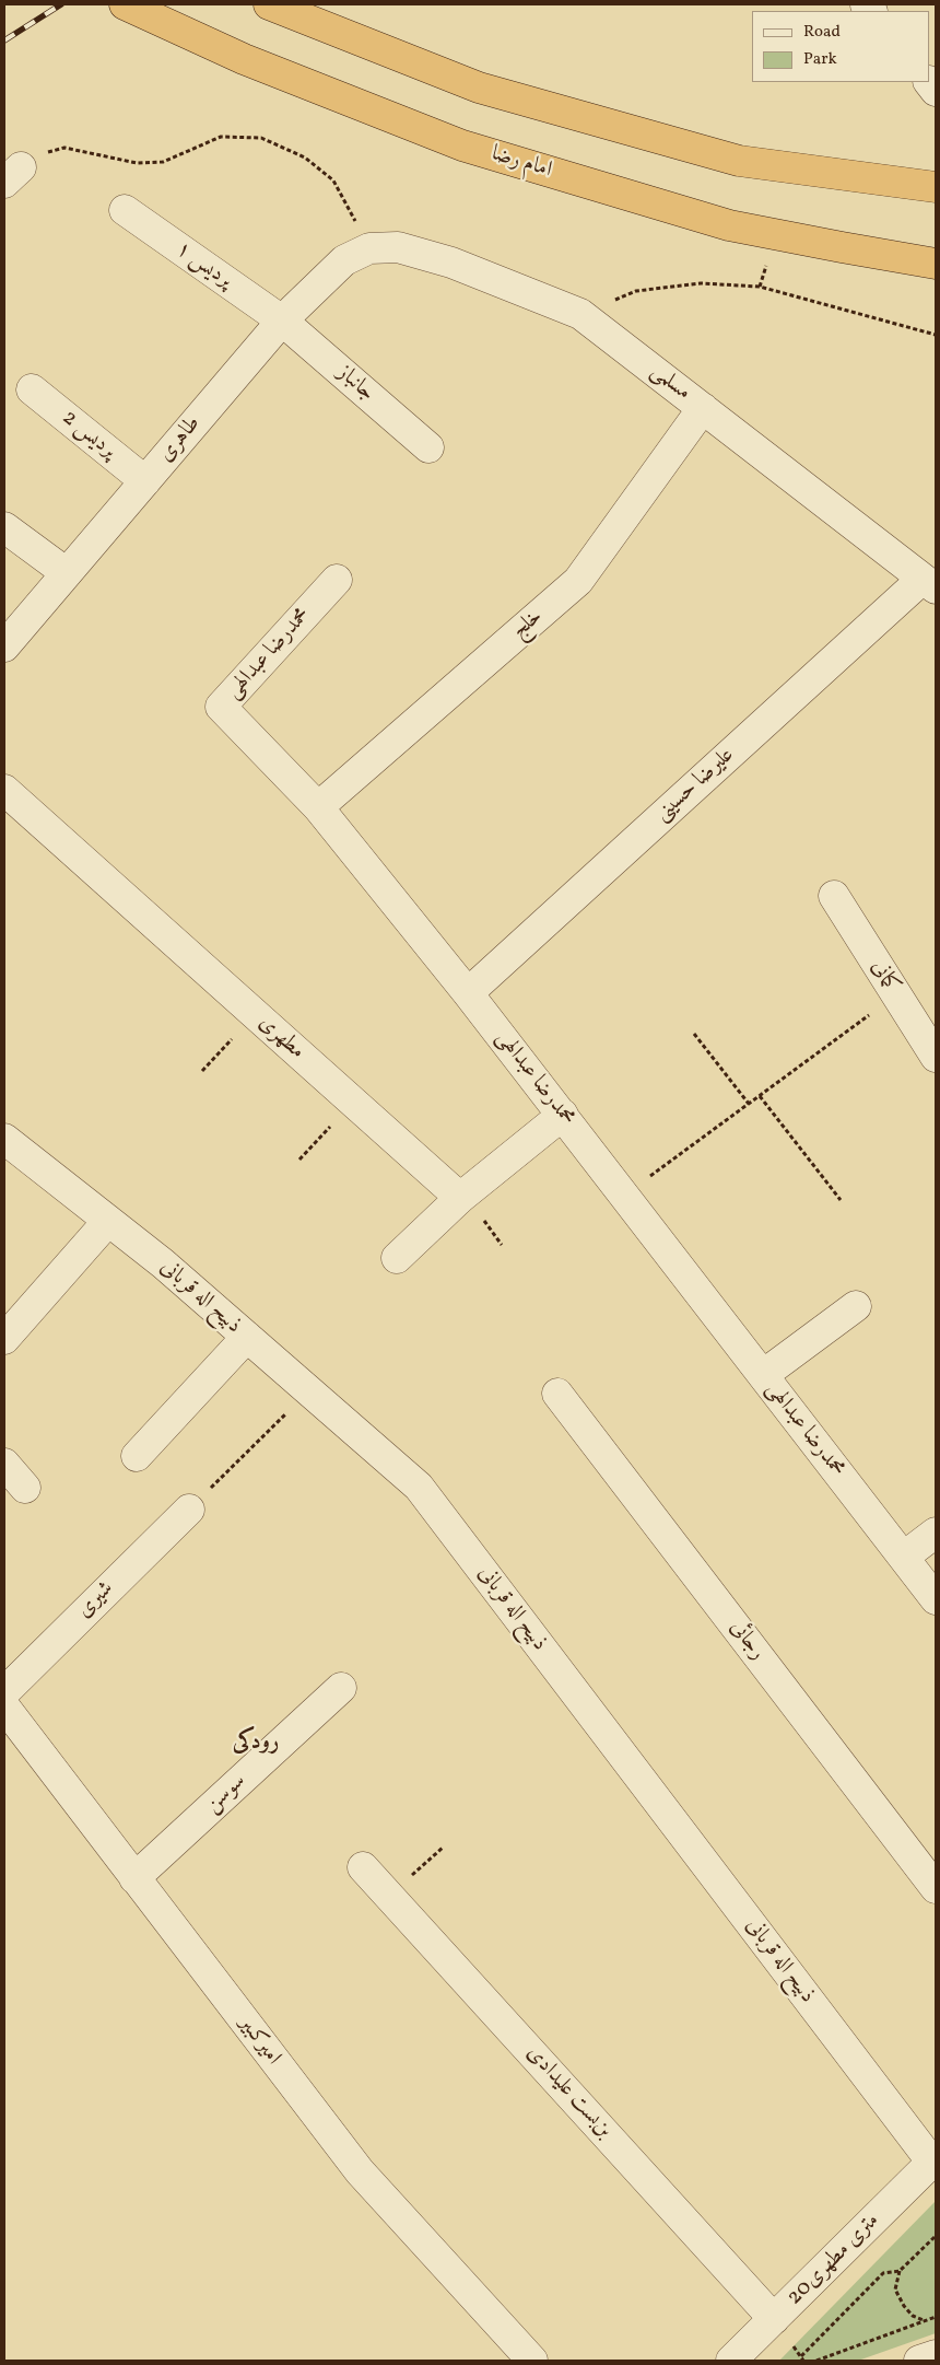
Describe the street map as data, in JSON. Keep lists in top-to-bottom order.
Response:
{
  "streets": {
    "highway": ["امام رضا"],
    "street": [
      "پردیس ۱",
      "مسلمی",
      "جانباز",
      "پردیس 2",
      "طاهری",
      "خلج",
      "محمدرضا عبدالهی",
      "علیرضا حسینی",
      "کمانی",
      "مطهری",
      "ذبیح اله قربانی",
      "شیری",
      "رجائی",
      "سوسن",
      "امیرکبیر",
      "بن‌بست علیدادی",
      "20متری مطهری"
    ]
  },
  "crossings": [
    ["پردیس ۱", "جانباز"],
    ["پردیس ۱", "طاهری"],
    ["مسلمی", "طاهری"],
    ["مسلمی", "خلج"],
    ["مسلمی", "علیرضا حسینی"],
    ["جانباز", "طاهری"],
    ["پردیس 2", "طاهری"],
    ["خلج", "محمدرضا عبدالهی"],
    ["محمدرضا عبدالهی", "علیرضا حسینی"],
    ["ذبیح اله قربانی", "20متری مطهری"],
    ["سوسن", "امیرکبیر"],
    ["بن‌بست علیدادی", "20متری مطهری"]
  ],
  "districts": ["رودکی"],
  "legend": ["Road", "Park"]
}
